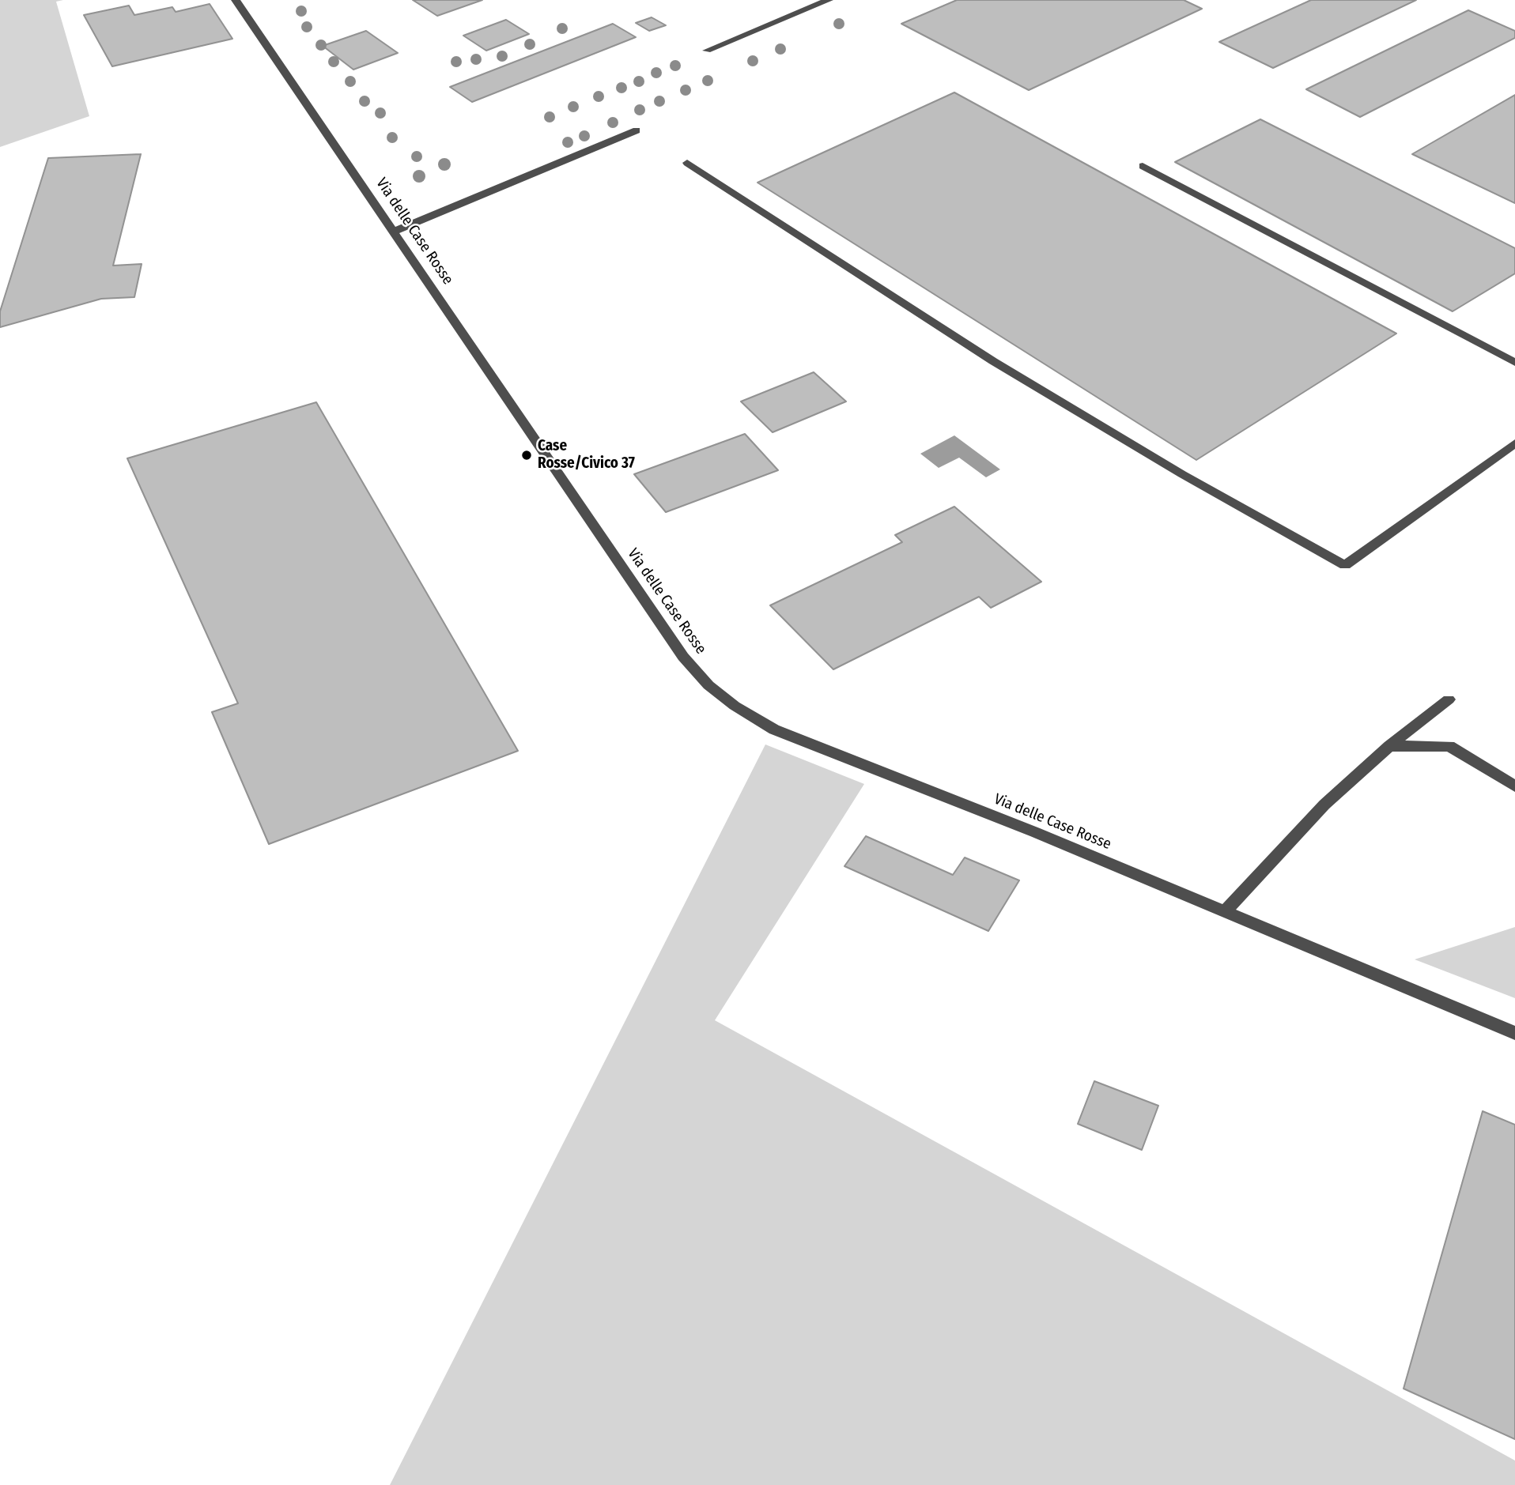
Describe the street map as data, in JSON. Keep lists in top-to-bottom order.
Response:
{
  "streets": {
    "street": ["Via delle Case Rosse"]
  },
  "places": ["Case Rosse/Civico 37"]
}
